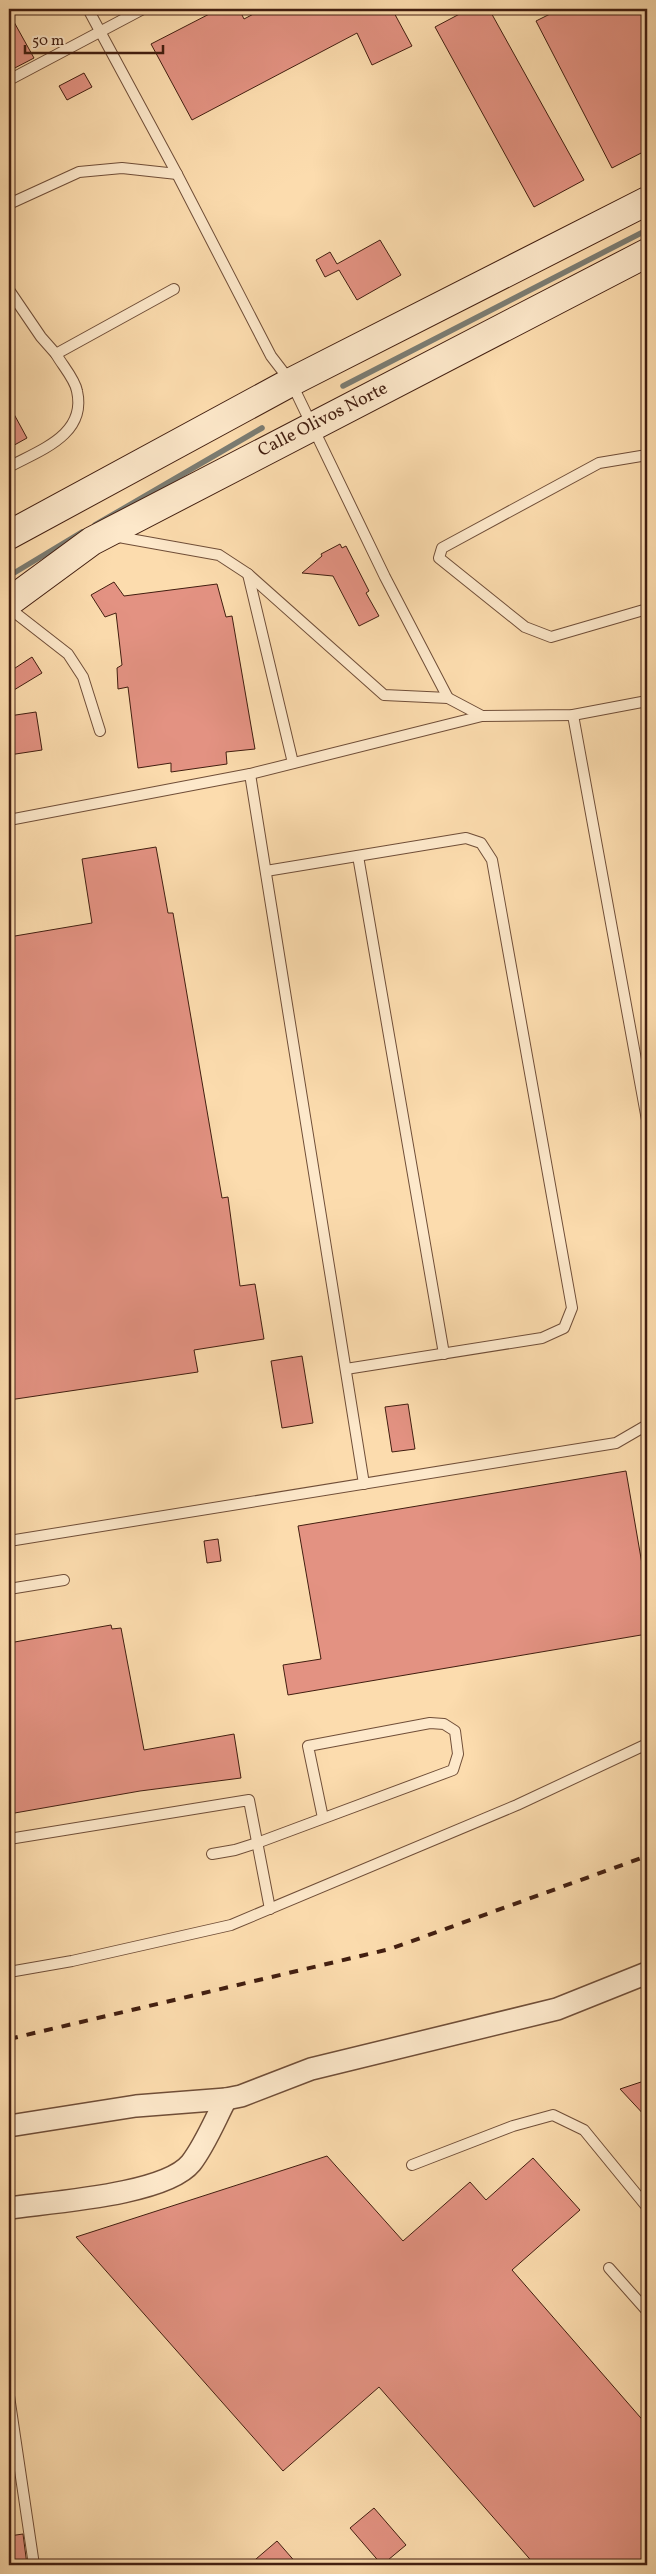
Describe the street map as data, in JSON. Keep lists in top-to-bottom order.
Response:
{
  "streets": {
    "main road": ["Calle Olivos Norte"]
  },
  "scale_bar": "50 m"
}
